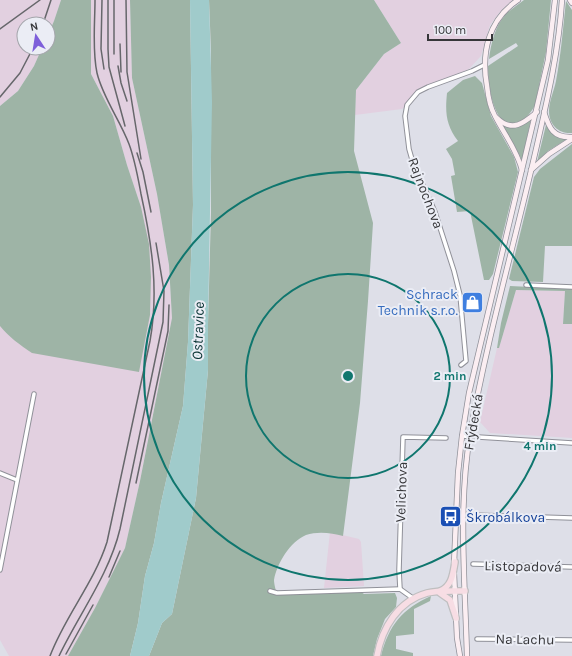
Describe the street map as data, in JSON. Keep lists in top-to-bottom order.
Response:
{
  "streets": {
    "main road": ["Frýdecká"],
    "street": [
      "Rajnochova",
      "Velichova",
      "Listopadová",
      "Na Lachu"
    ]
  },
  "water": ["Ostravice"],
  "places": {
    "shop": ["Schrack Technik s.r.o."],
    "bus stop": ["Škrobálkova"]
  },
  "scale_bar": "100 m",
  "north": "top",
  "rings": ["2 min", "4 min"]
}
